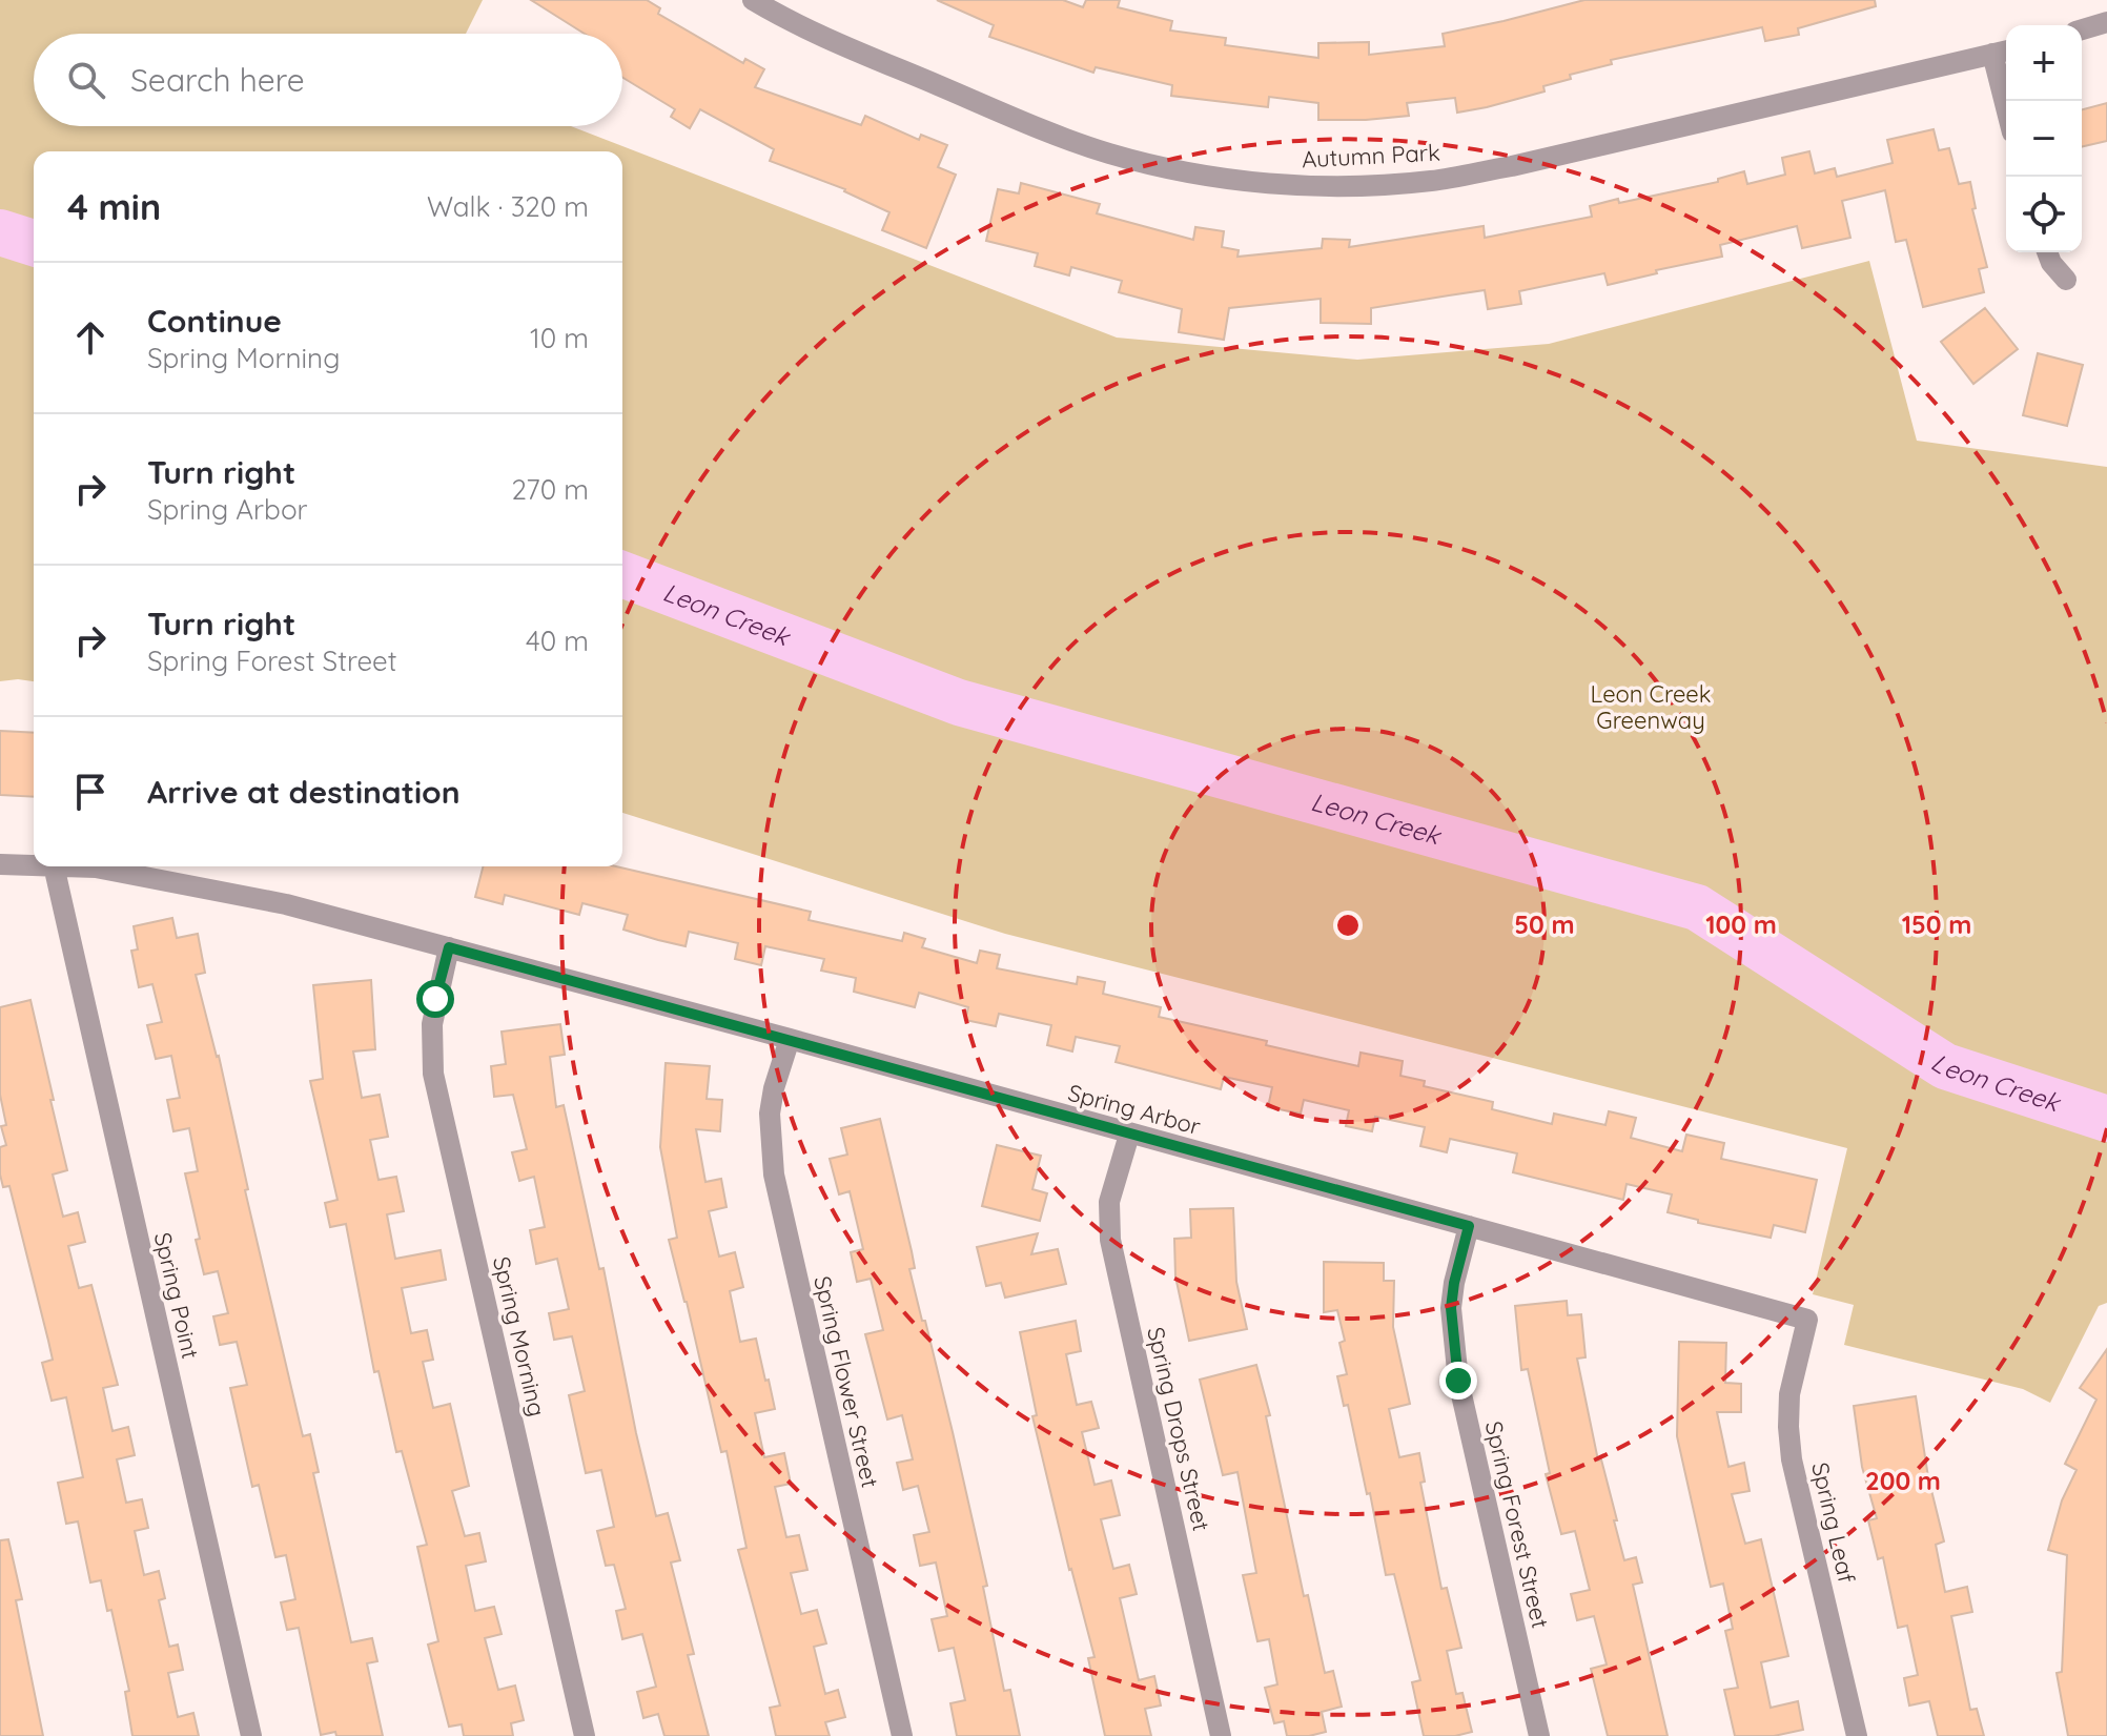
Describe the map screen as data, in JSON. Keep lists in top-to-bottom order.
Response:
{
  "streets": {
    "street": [
      "Autumn Park",
      "Spring Arbor",
      "Spring Point",
      "Spring Morning",
      "Spring Flower Street",
      "Spring Drops Street",
      "Spring Leaf",
      "Spring Forest Street"
    ]
  },
  "crossings": [
    ["Spring Arbor", "Spring Morning"],
    ["Spring Arbor", "Spring Flower Street"],
    ["Spring Arbor", "Spring Drops Street"],
    ["Spring Arbor", "Spring Leaf"],
    ["Spring Arbor", "Spring Forest Street"]
  ],
  "water": ["Leon Creek"],
  "parks": ["Leon Creek Greenway"],
  "page": {
    "map_buttons": ["+", "−"],
    "search": "Search here",
    "heading": ["4 min", "Walk · 320 m"],
    "list": [
      ["Continue", "Spring Morning", "10 m"],
      ["Turn right", "Spring Arbor", "270 m"],
      ["Turn right", "Spring Forest Street", "40 m"],
      "Arrive at destination"
    ]
  },
  "rings": [
    "50 m",
    "100 m",
    "150 m",
    "200 m"
  ]
}
